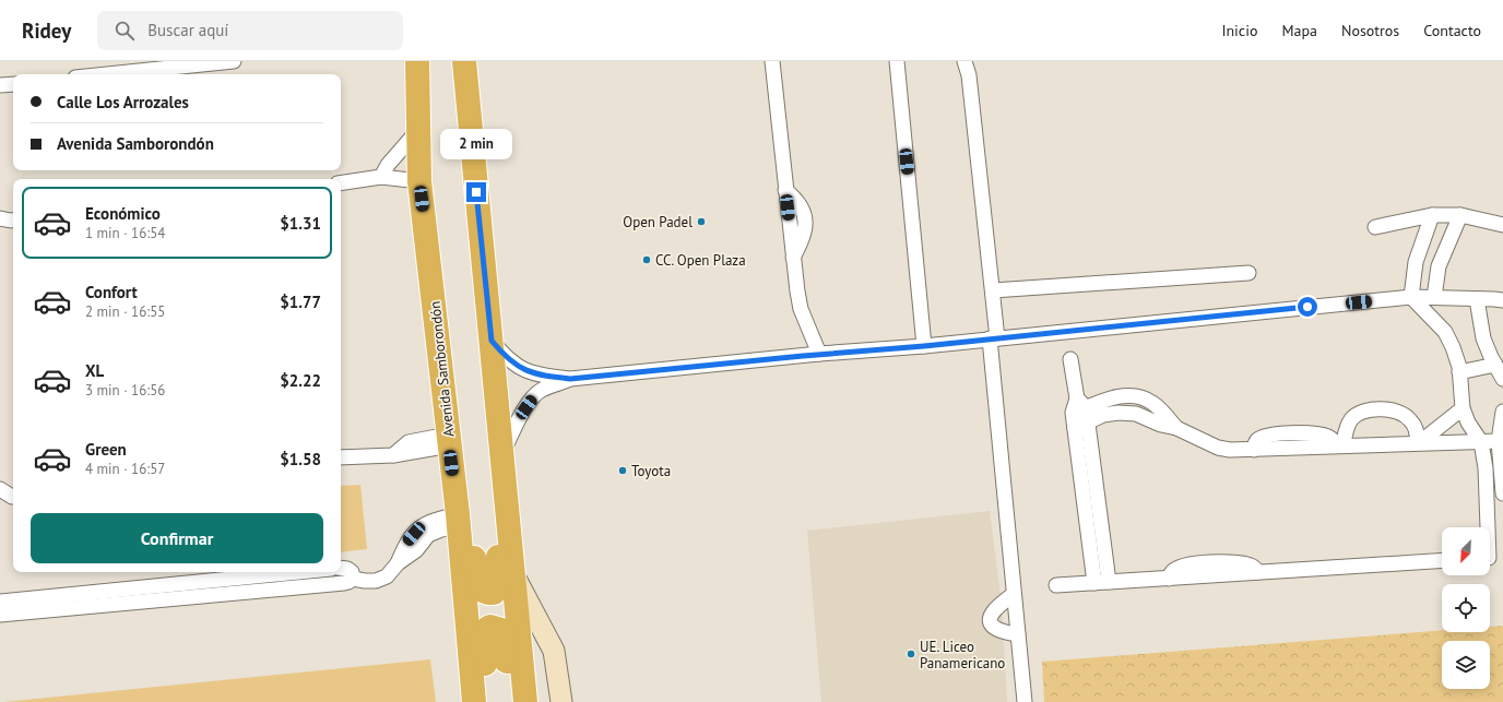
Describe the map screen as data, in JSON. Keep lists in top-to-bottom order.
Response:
{
  "streets": {
    "highway": ["Avenida Samborondón"]
  },
  "places": [
    "Open Padel",
    "CC. Open Plaza",
    "Toyota",
    "UE. Liceo Panamericano"
  ],
  "north": "bottom left",
  "page": {
    "header": "Ridey",
    "search": "Buscar aquí",
    "nav": [
      "Inicio",
      "Mapa",
      "Nosotros",
      "Contacto"
    ],
    "banner": ["Calle Los Arrozales", "Avenida Samborondón"],
    "bubble": "2 min",
    "list": [
      {
        "name": "Económico",
        "note": "1 min · 16:54",
        "value": "$1.31"
      },
      {
        "name": "Confort",
        "note": "2 min · 16:55",
        "value": "$1.77"
      },
      {
        "name": "XL",
        "note": "3 min · 16:56",
        "value": "$2.22"
      },
      {
        "name": "Green",
        "note": "4 min · 16:57",
        "value": "$1.58"
      }
    ],
    "buttons": "Confirmar"
  }
}
